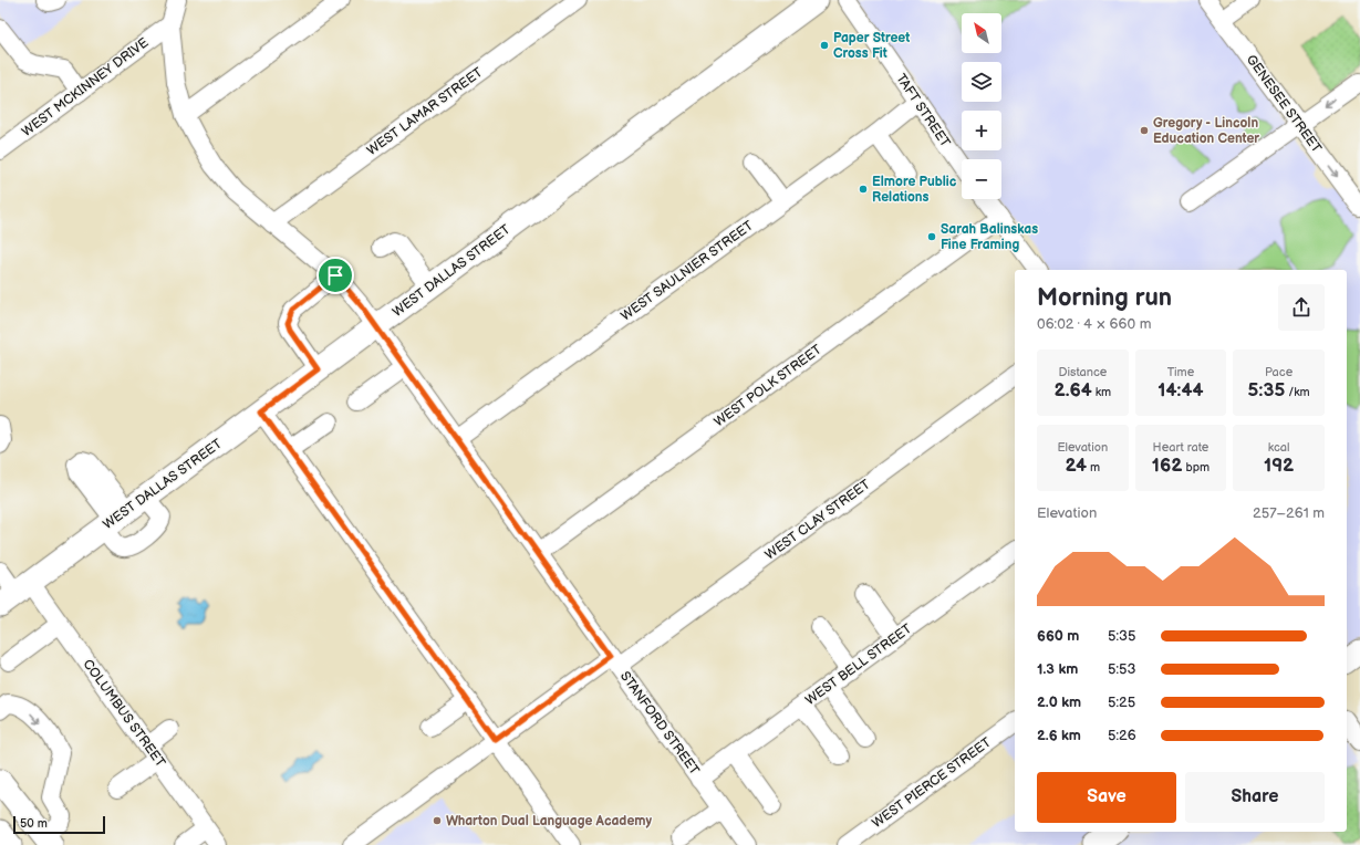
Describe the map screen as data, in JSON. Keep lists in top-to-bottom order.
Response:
{
  "streets": {
    "main road": ["WEST DALLAS STREET"],
    "street": [
      "WEST MCKINNEY DRIVE",
      "GENESEE STREET",
      "TAFT STREET",
      "WEST LAMAR STREET",
      "WEST SAULNIER STREET",
      "WEST POLK STREET",
      "WEST CLAY STREET",
      "WEST BELL STREET",
      "COLUMBUS STREET",
      "STANFORD STREET",
      "WEST PIERCE STREET"
    ]
  },
  "crossings": [
    ["WEST MCKINNEY DRIVE", "STANFORD STREET"],
    ["TAFT STREET", "WEST SAULNIER STREET"],
    ["WEST LAMAR STREET", "STANFORD STREET"],
    ["WEST DALLAS STREET", "COLUMBUS STREET"],
    ["WEST DALLAS STREET", "STANFORD STREET"],
    ["WEST SAULNIER STREET", "STANFORD STREET"],
    ["WEST POLK STREET", "STANFORD STREET"],
    ["WEST CLAY STREET", "STANFORD STREET"],
    ["WEST BELL STREET", "STANFORD STREET"]
  ],
  "one_way": ["GENESEE STREET"],
  "places": [
    "Paper Street Cross Fit",
    "Gregory - Lincoln Education Center",
    "Elmore Public Relations",
    "Sarah Balinskas Fine Framing",
    "Wharton Dual Language Academy"
  ],
  "scale_bar": "50 m",
  "north": "top left",
  "page": {
    "map_buttons": ["+", "−"],
    "heading": ["Morning run", "06:02 · 4 × 660 m"],
    "stats": [
      ["Distance", "2.64 km"],
      ["Time", "14:44"],
      ["Pace", "5:35 /km"],
      ["Elevation", "24 m"],
      ["Heart rate", "162 bpm"],
      ["kcal", "192"]
    ],
    "chart": ["Elevation", "257–261 m"],
    "list": [
      {
        "name": "660 m",
        "note": "5:35"
      },
      {
        "name": "1.3 km",
        "note": "5:53"
      },
      {
        "name": "2.0 km",
        "note": "5:25"
      },
      {
        "name": "2.6 km",
        "note": "5:26"
      }
    ],
    "buttons": ["Save", "Share"],
    "scale": "50 m"
  }
}
